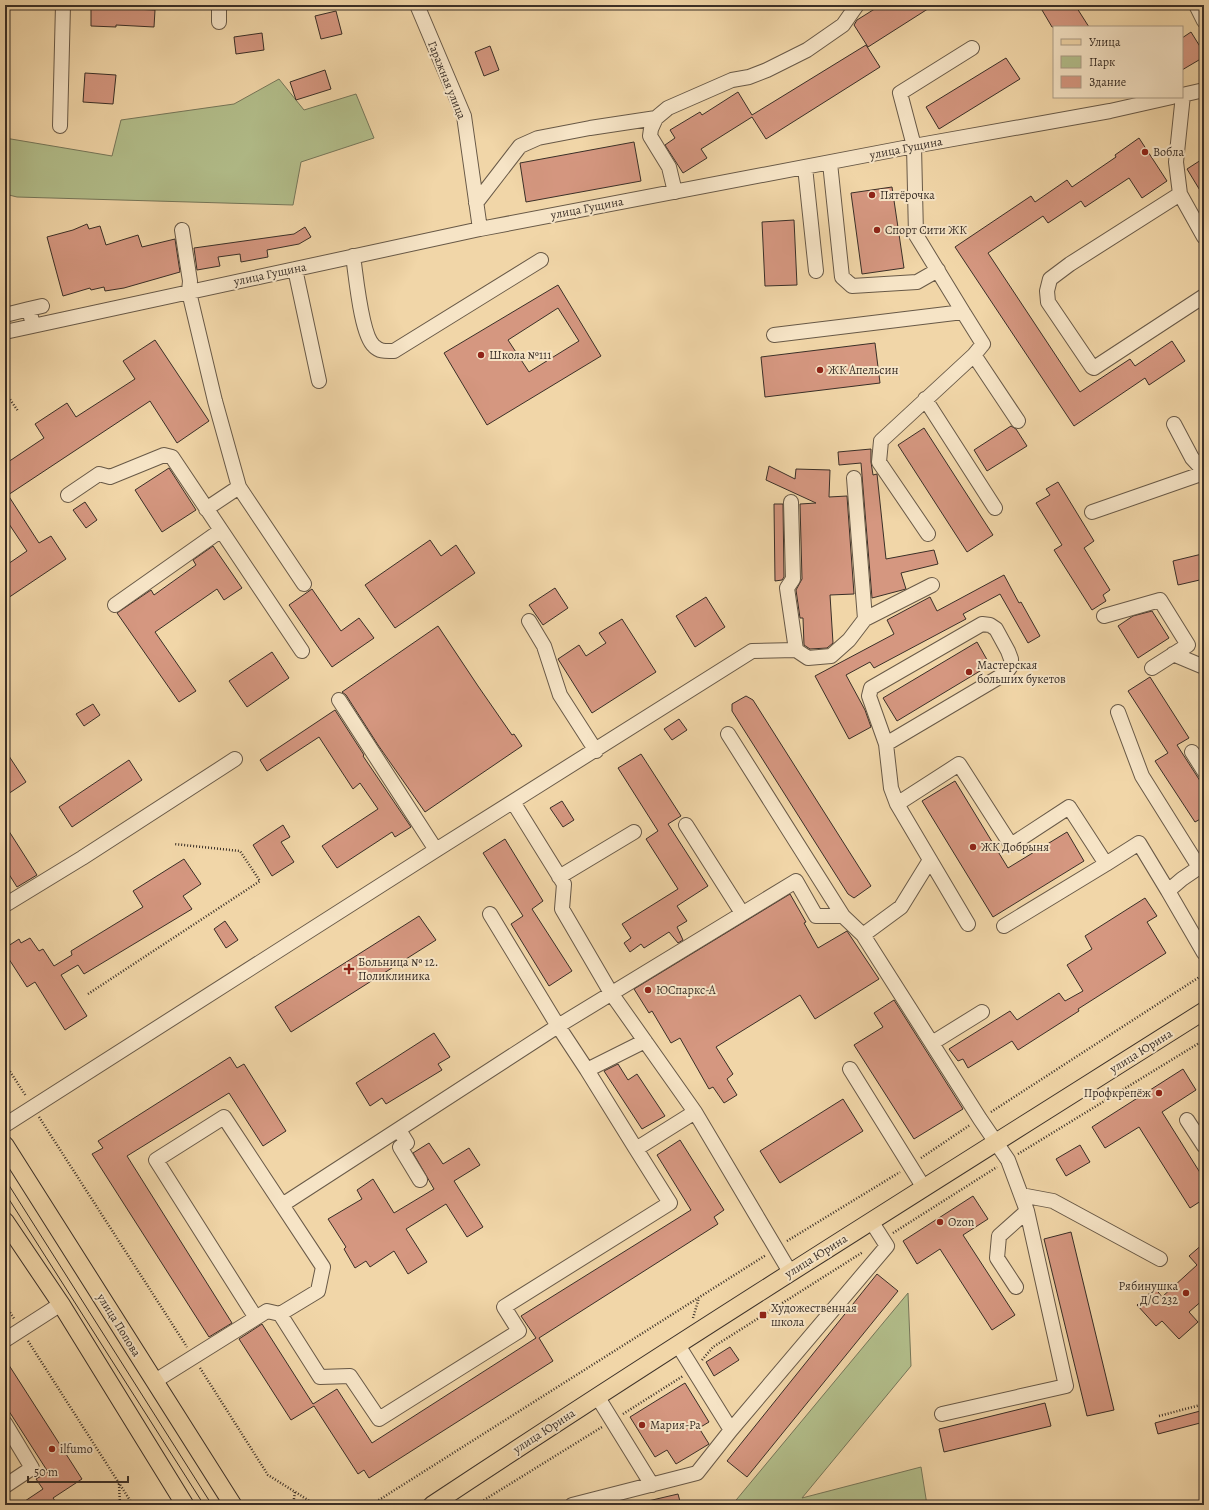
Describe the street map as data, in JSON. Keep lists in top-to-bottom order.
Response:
{
  "streets": {
    "main road": ["улица Юрина", "улица Попова"],
    "street": ["Гаражная улица", "улица Гущина"]
  },
  "crossings": [
    ["Гаражная улица", "улица Гущина"]
  ],
  "places": {
    "other": [
      "Вобла",
      "Пятёрочка",
      "Спорт Сити ЖК",
      "Школа №111",
      "ЖК Апельсин",
      "Мастерская больших букетов",
      "ЖК Добрыня",
      "ЮСпаркс-А",
      "Профкрепёж",
      "Ozon",
      "Рябинушка Д/С 232",
      "Мария-Ра",
      "ilfumo"
    ],
    "health": ["Больница № 12. Поликлиника"],
    "transit": ["Художественная школа"]
  },
  "legend": ["Улица", "Парк", "Здание"],
  "scale_bar": "50 m"
}
